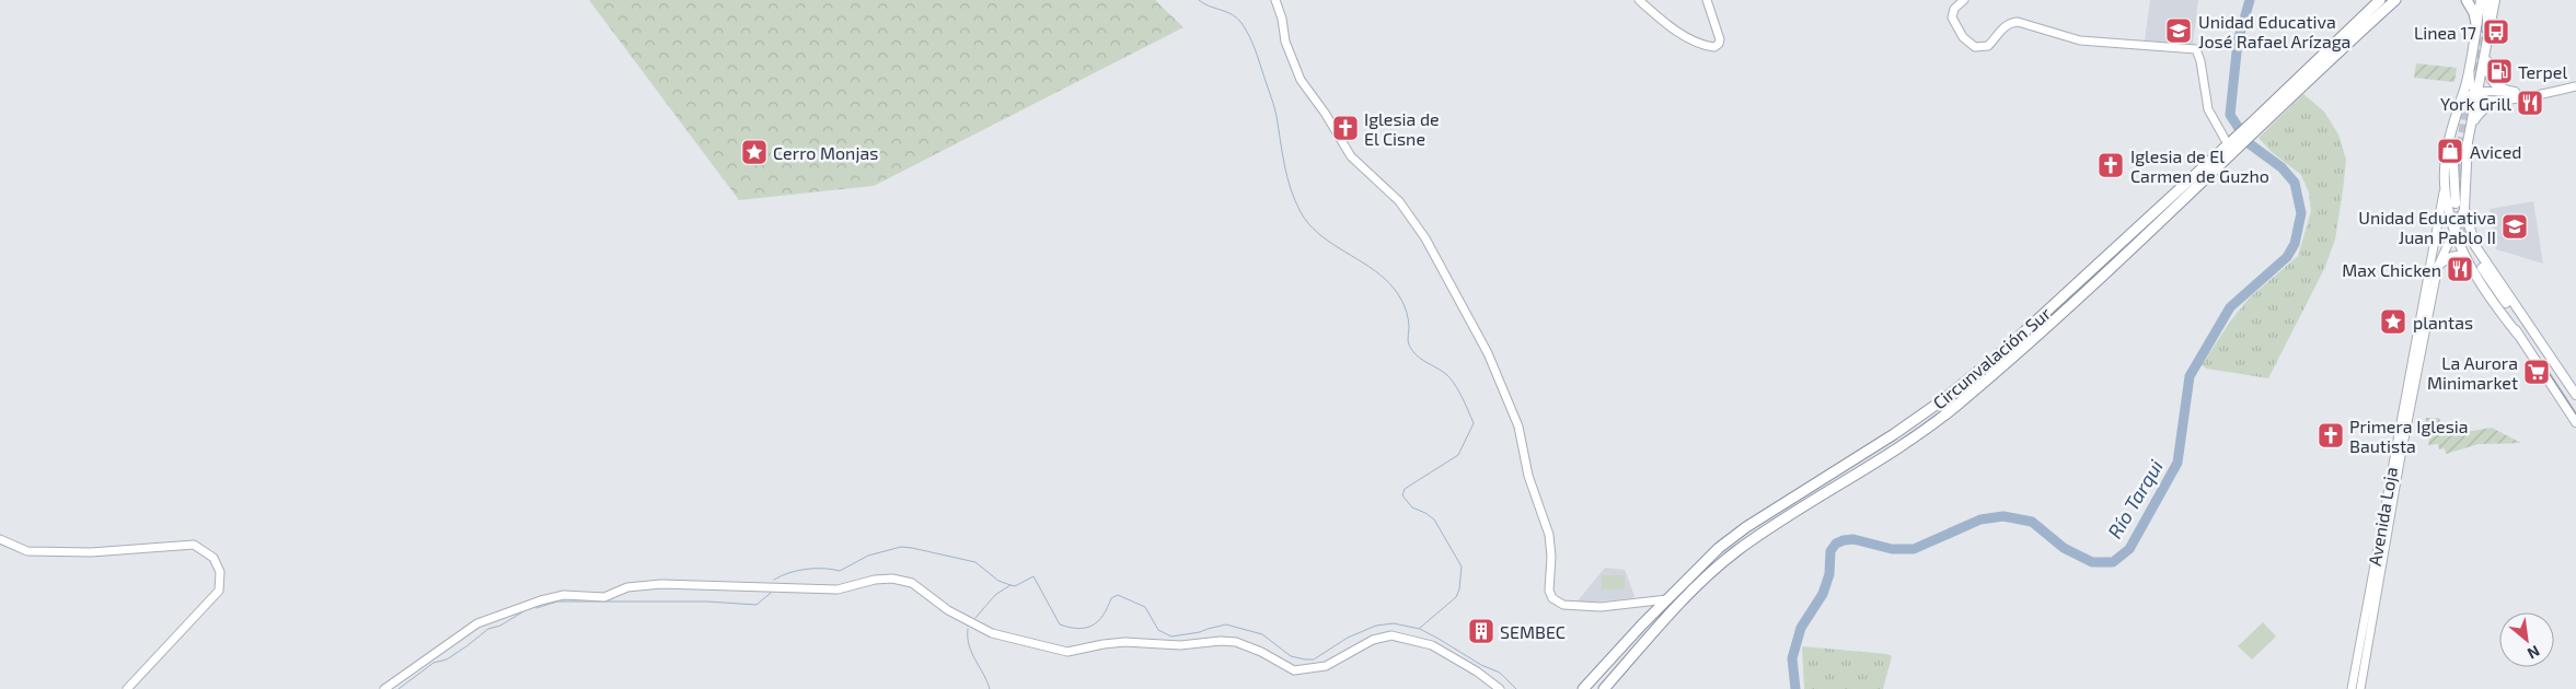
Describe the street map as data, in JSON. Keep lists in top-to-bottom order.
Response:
{
  "streets": {
    "highway": ["Circunvalación Sur"],
    "main road": ["Avenida Loja"]
  },
  "water": ["Río Tarqui"],
  "places": {
    "school or university": ["Unidad Educativa José Rafael Arízaga", "Unidad Educativa Juan Pablo II"],
    "bus stop": ["Linea 17"],
    "fuel station": ["Terpel"],
    "restaurant": ["York Grill", "Max Chicken"],
    "church": ["Iglesia de El Cisne", "Iglesia de El Carmen de Guzho", "Primera Iglesia Bautista"],
    "shop": ["Aviced"],
    "place": ["Cerro Monjas", "plantas"],
    "supermarket": ["La Aurora Minimarket"],
    "building": ["SEMBEC"]
  },
  "north": "bottom right"
}
